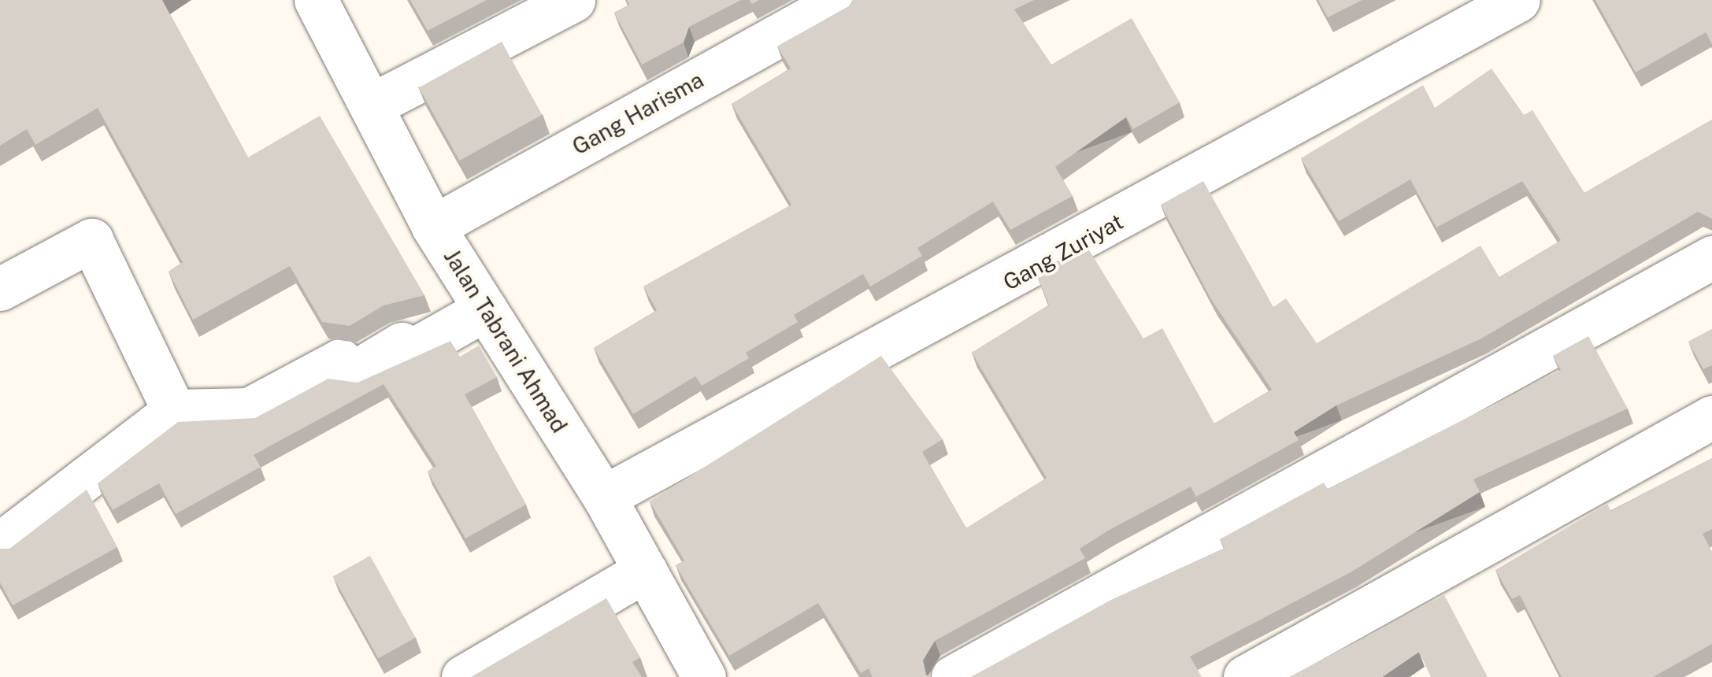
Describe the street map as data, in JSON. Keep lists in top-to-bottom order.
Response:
{
  "streets": {
    "street": ["Gang Harisma", "Gang Zuriyat", "Jalan Tabrani Ahmad"]
  },
  "crossings": [
    ["Gang Harisma", "Jalan Tabrani Ahmad"],
    ["Gang Zuriyat", "Jalan Tabrani Ahmad"]
  ]
}
